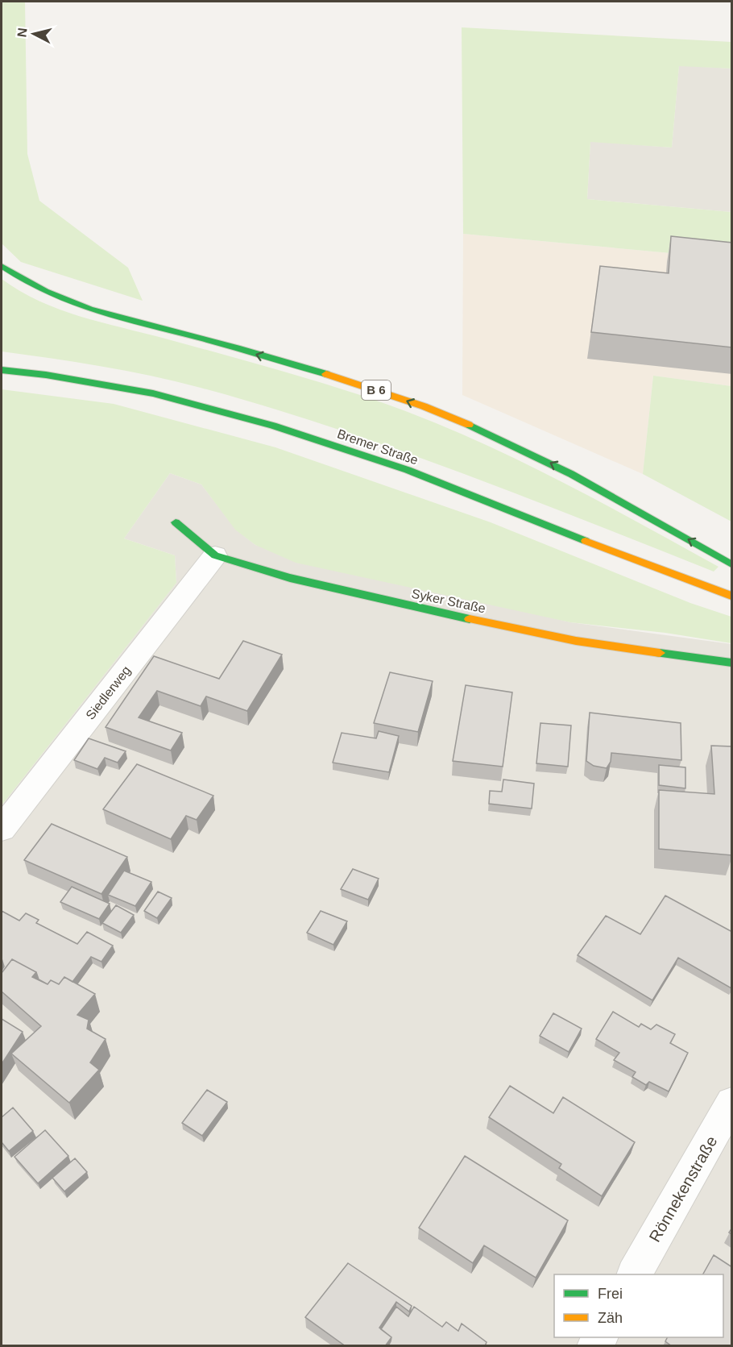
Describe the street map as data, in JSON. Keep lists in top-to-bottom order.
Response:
{
  "streets": {
    "main road": ["B 6", "Bremer Straße", "Syker Straße"],
    "street": ["Siedlerweg", "Rönnekenstraße"]
  },
  "crossings": [
    ["Syker Straße", "Siedlerweg"]
  ],
  "legend": ["Frei", "Zäh"],
  "north": "left"
}
